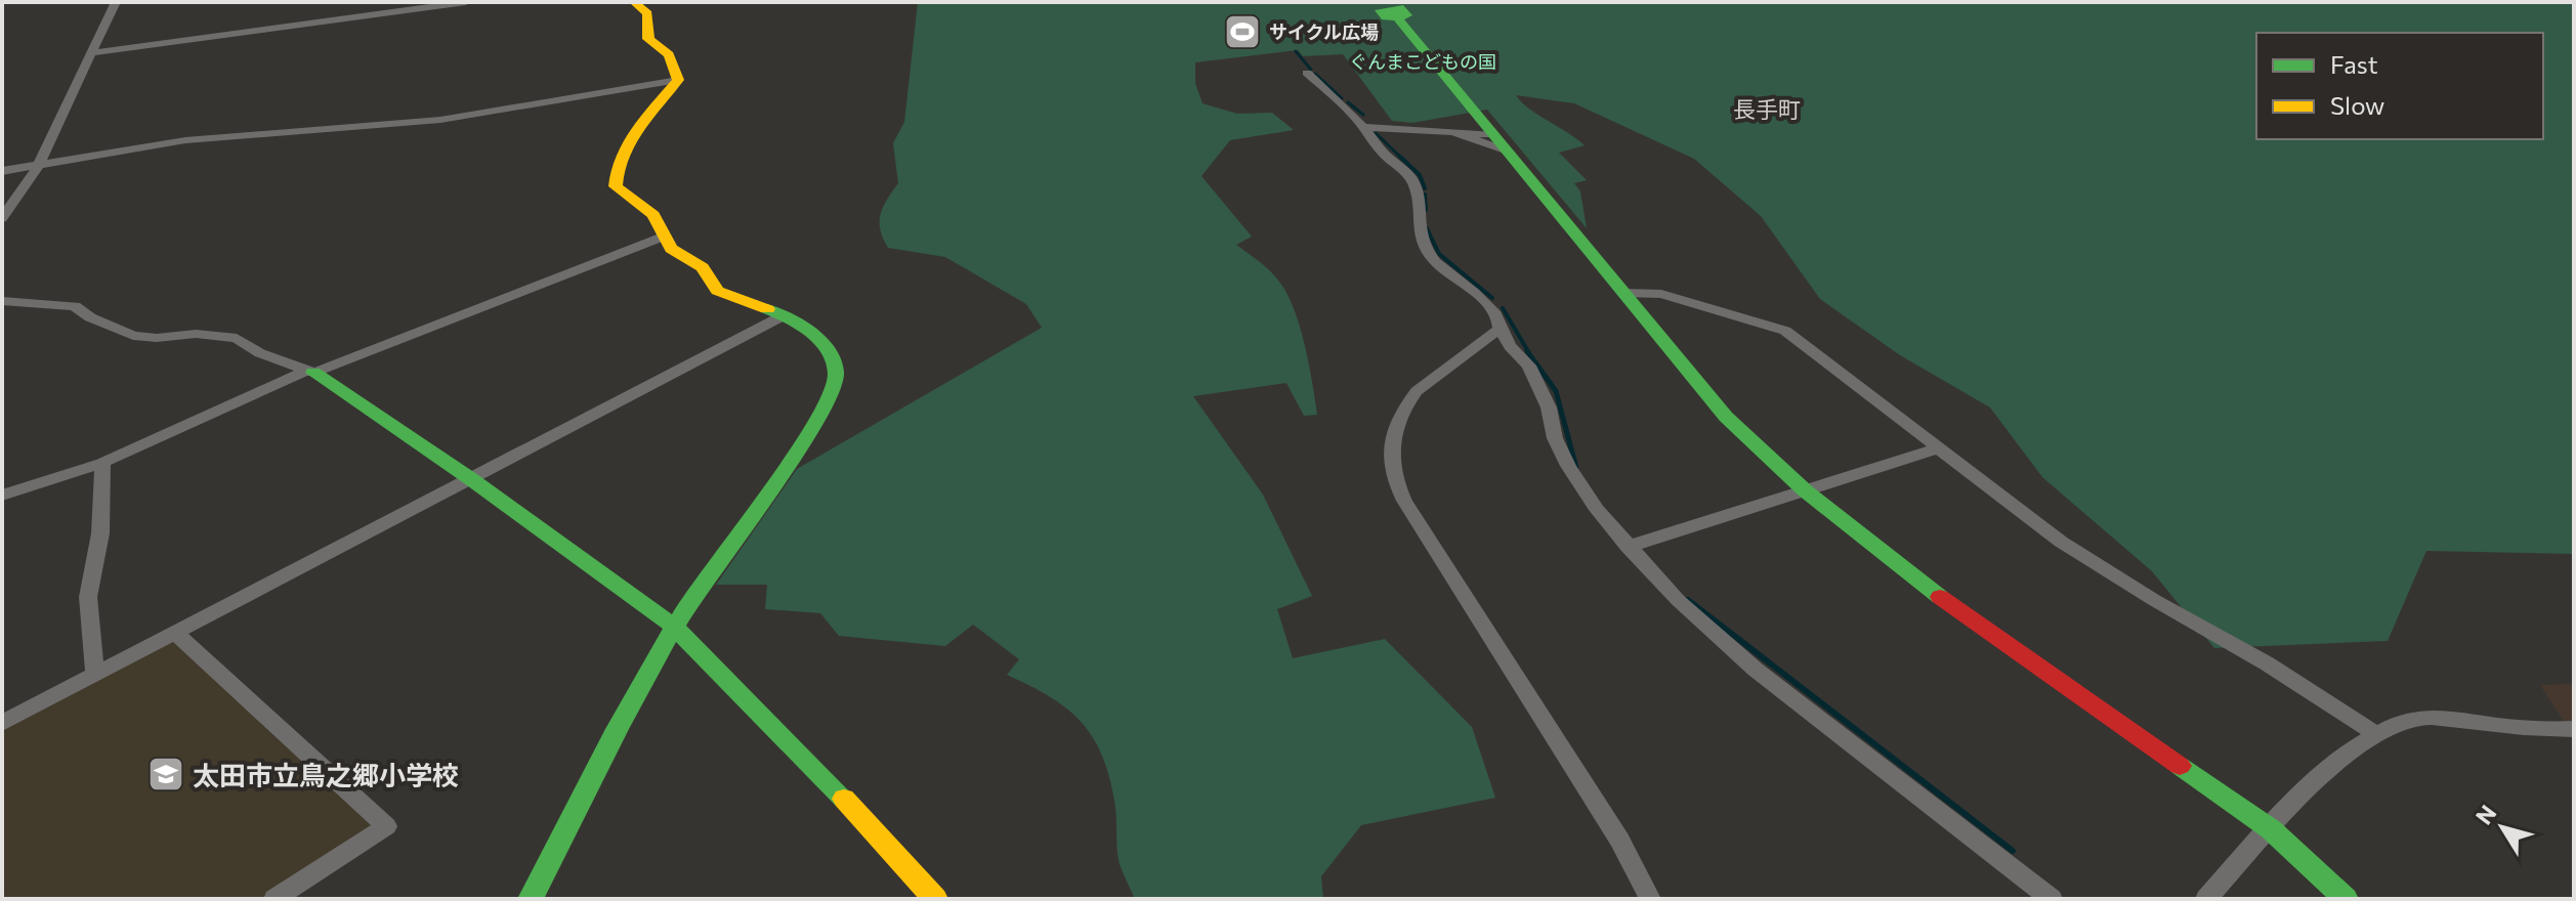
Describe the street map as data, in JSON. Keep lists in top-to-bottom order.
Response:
{
  "districts": ["長手町"],
  "parks": ["ぐんまこどもの国"],
  "places": {
    "sports": ["サイクル広場"],
    "school or university": ["太田市立鳥之郷小学校"]
  },
  "legend": ["Fast", "Slow"],
  "north": "top left"
}
